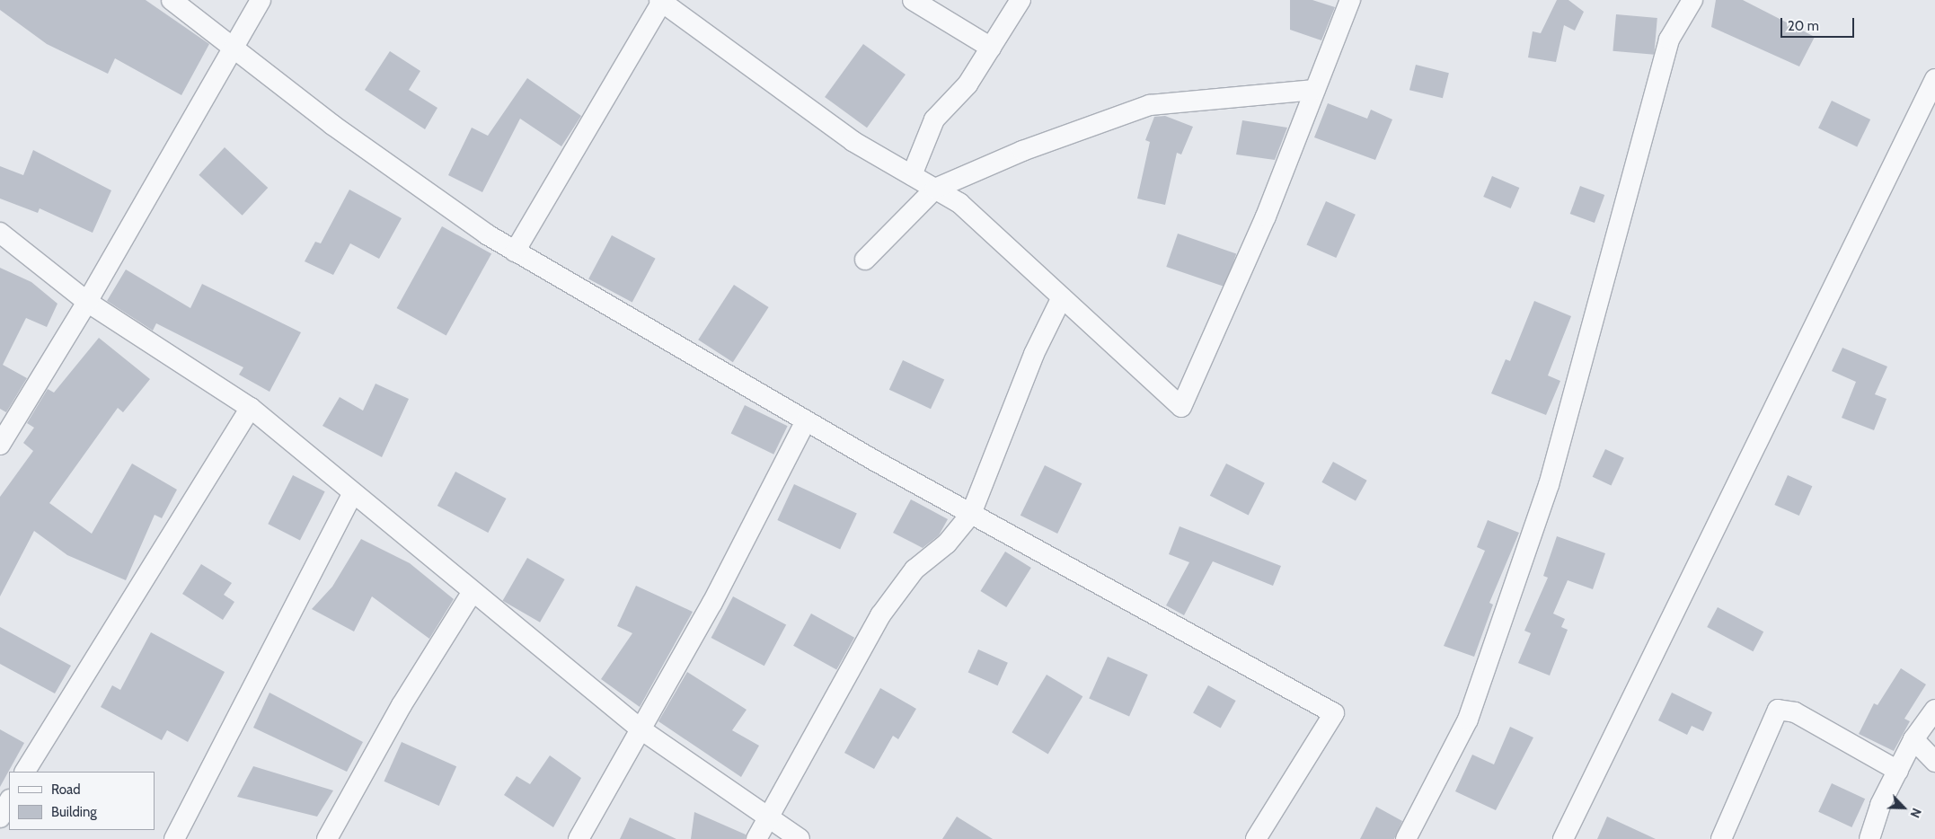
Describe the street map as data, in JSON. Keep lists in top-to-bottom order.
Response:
{
  "legend": ["Road", "Building"],
  "scale_bar": "20 m",
  "north": "bottom right"
}
